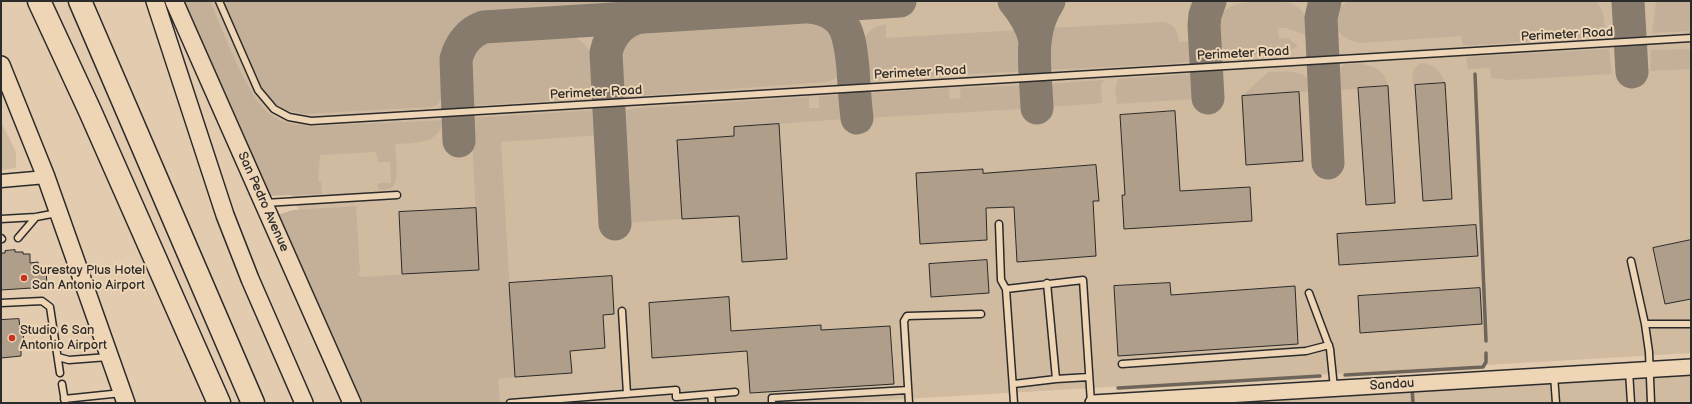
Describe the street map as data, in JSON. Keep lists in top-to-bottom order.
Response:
{
  "streets": {
    "main road": ["San Pedro Avenue"],
    "street": ["Sandau"],
    "lane": ["Perimeter Road"]
  },
  "places": ["Surestay Plus Hotel San Antonio Airport", "Studio 6 San Antonio Airport"]
}
